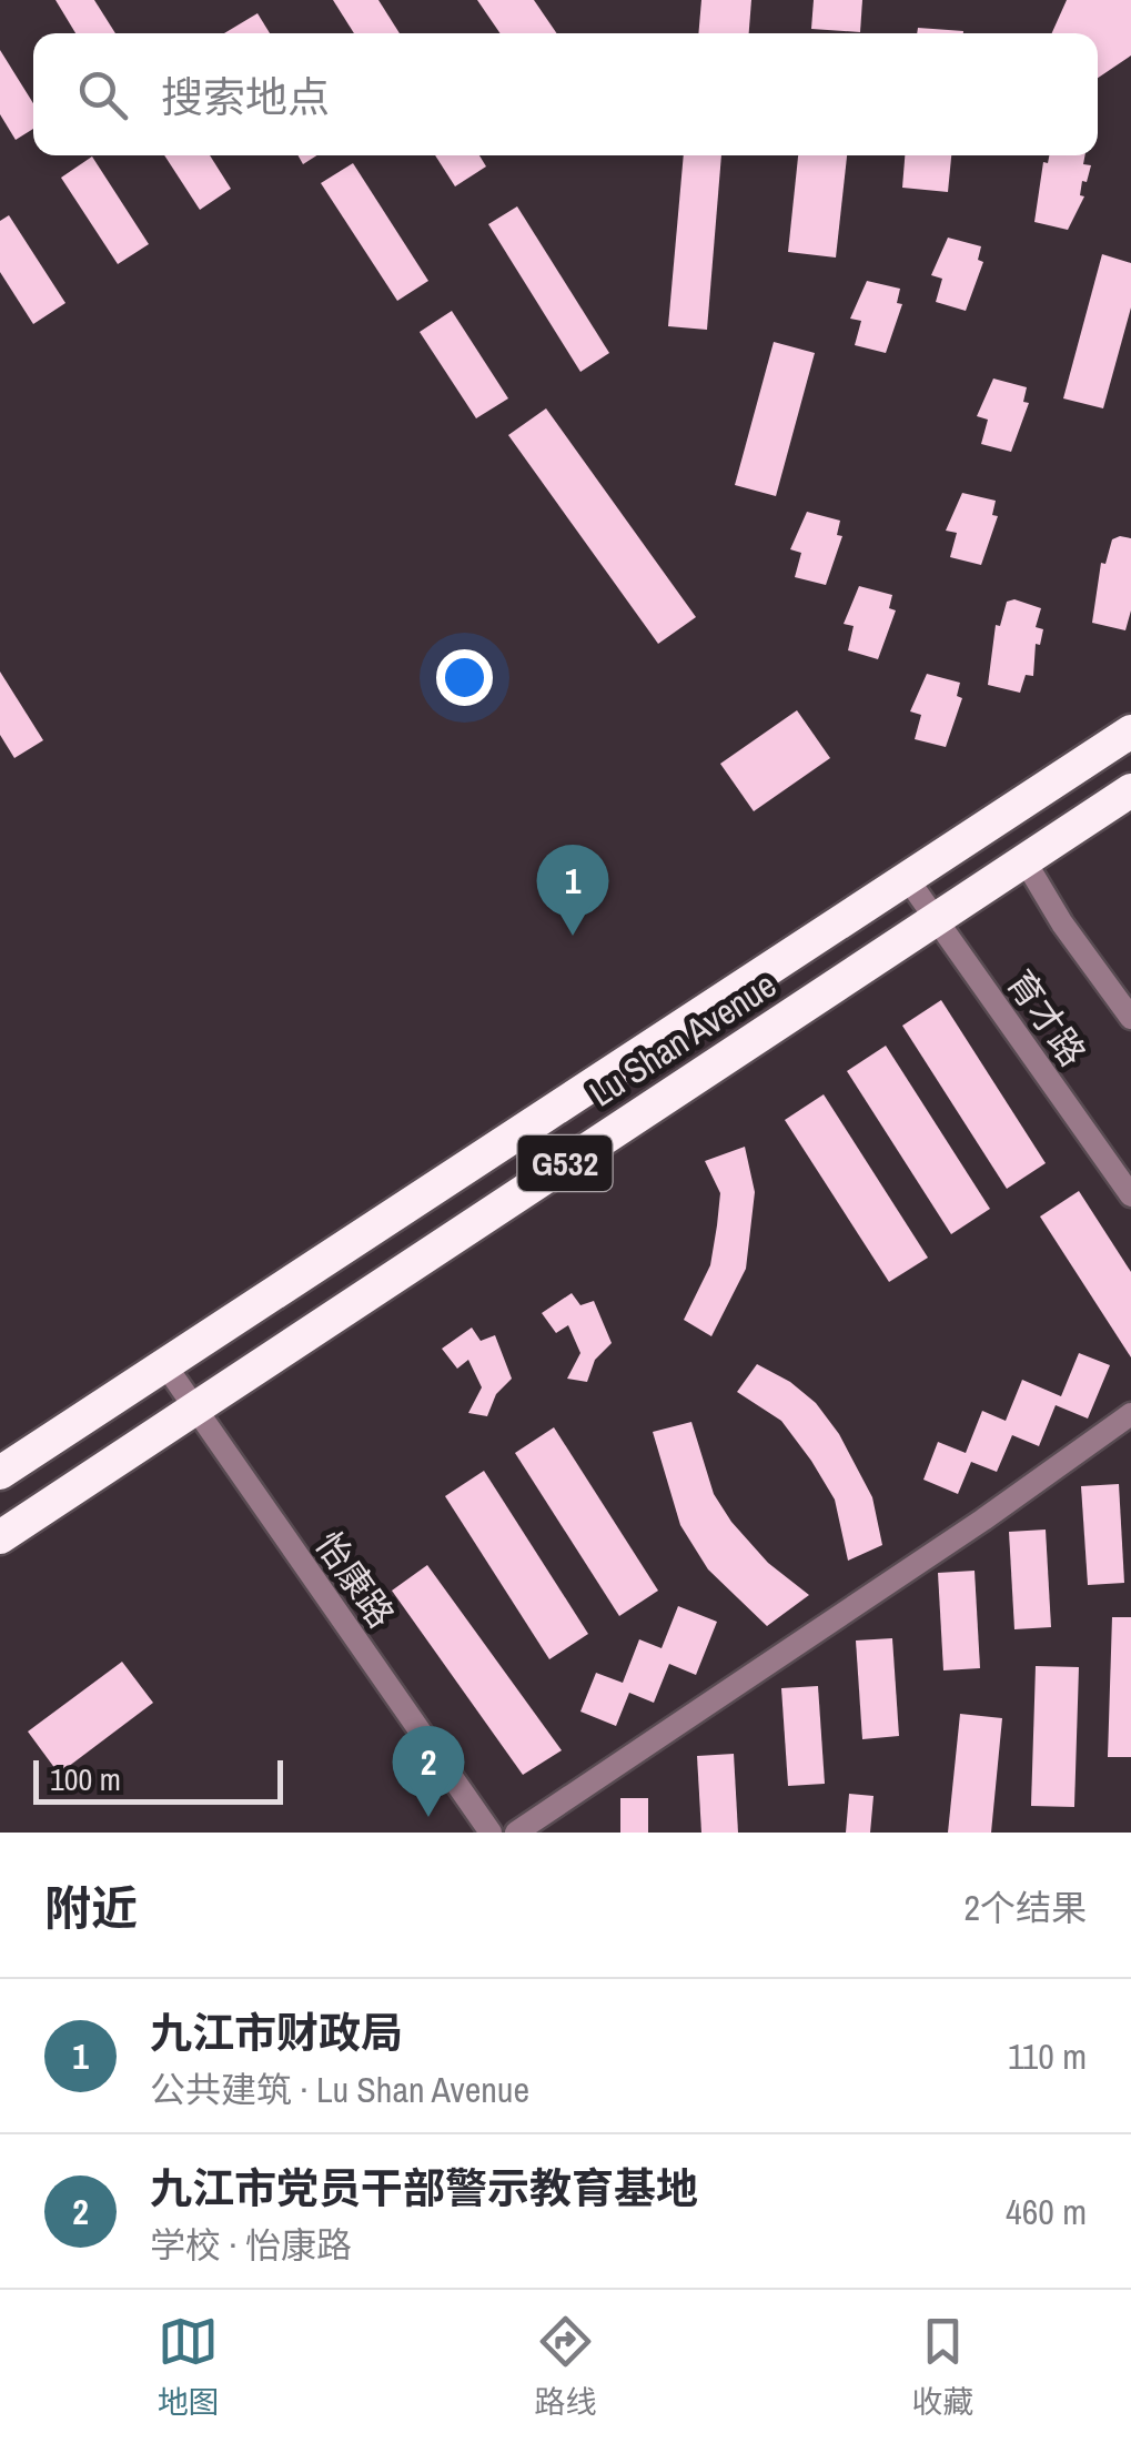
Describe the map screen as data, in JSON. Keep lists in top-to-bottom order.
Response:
{
  "streets": {
    "highway": ["Lu Shan Avenue", "G532"],
    "street": ["育才路", "怡康路"]
  },
  "crossings": [
    ["育才路", "Lu Shan Avenue"],
    ["Lu Shan Avenue", "怡康路"]
  ],
  "scale_bar": "100 m",
  "page": {
    "search": "搜索地点",
    "pins": ["1", "2"],
    "scale": "100 m",
    "heading": ["附近", "2个结果"],
    "list": [
      {
        "mark": "1",
        "name": "九江市财政局",
        "note": "公共建筑 · Lu Shan Avenue",
        "value": "110 m"
      },
      {
        "mark": "2",
        "name": "九江市党员干部警示教育基地",
        "note": "学校 · 怡康路",
        "value": "460 m"
      }
    ],
    "nav": ["地图", "路线", "收藏"]
  }
}
